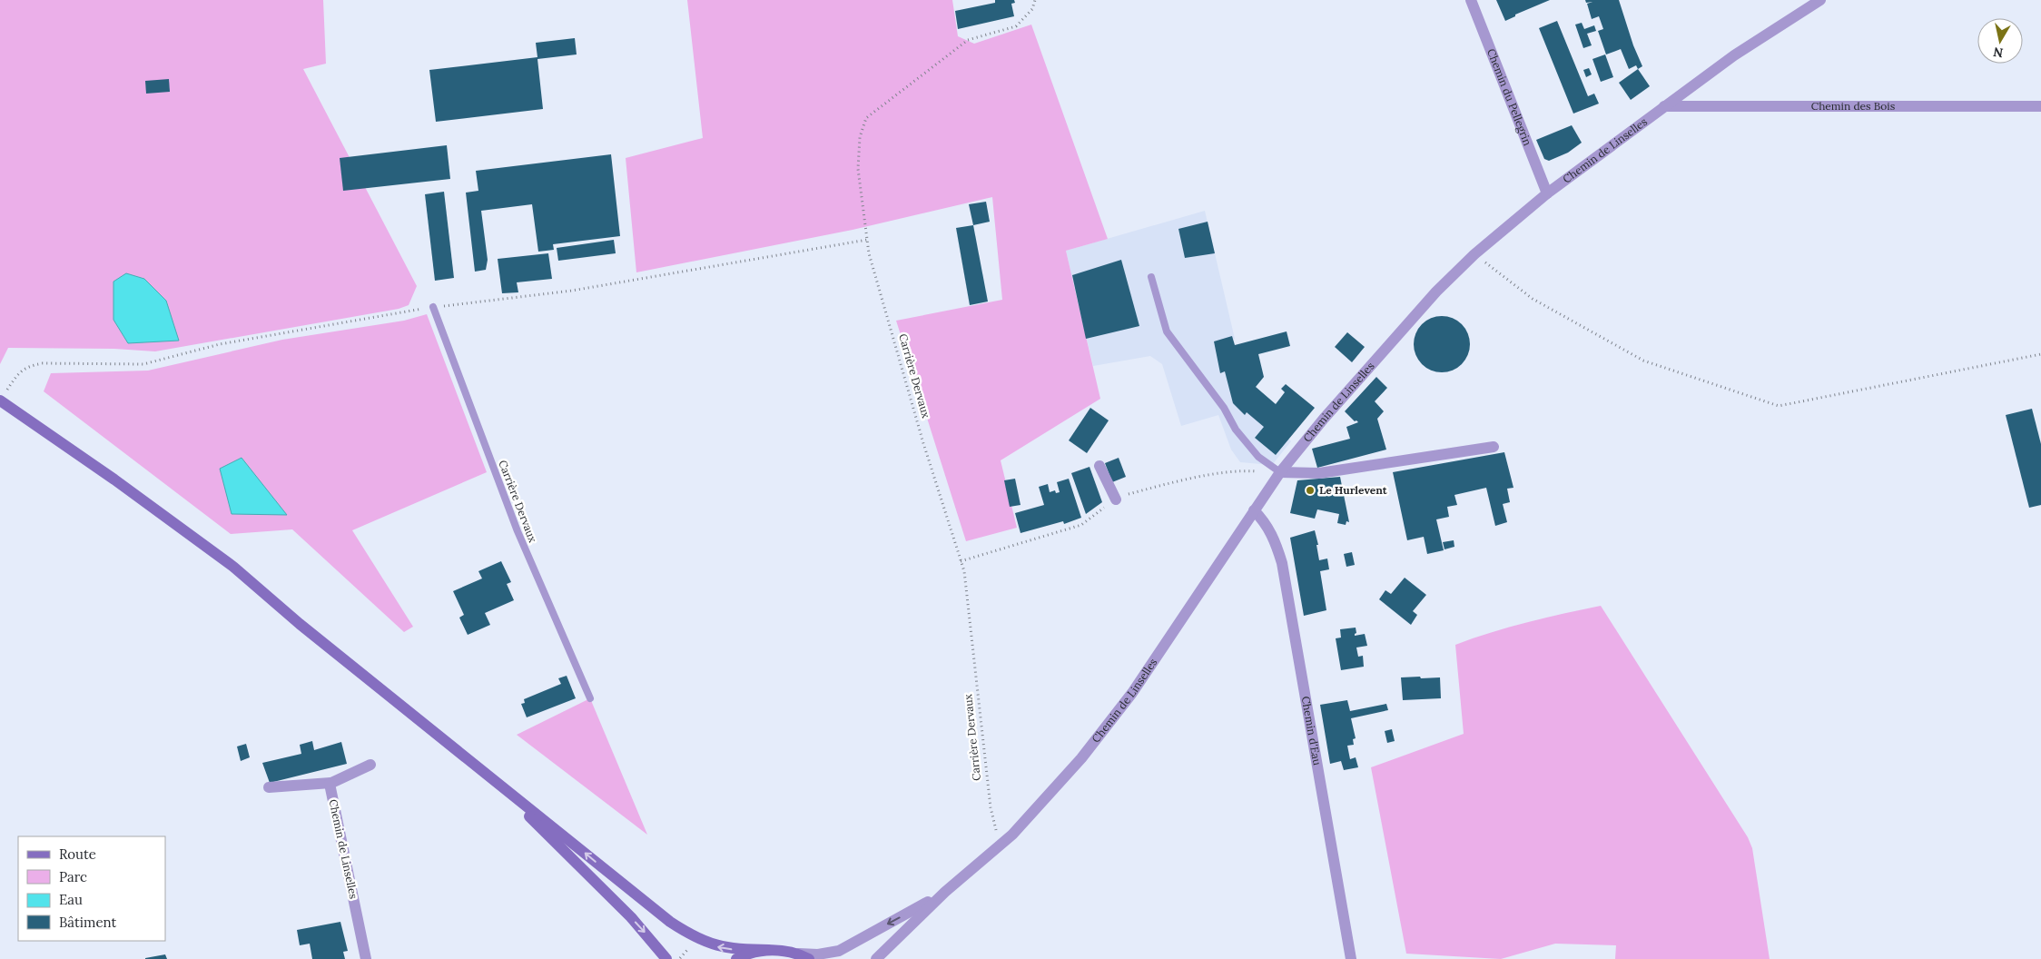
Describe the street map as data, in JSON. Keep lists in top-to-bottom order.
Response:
{
  "streets": {
    "street": [
      "Chemin du Pellegrin",
      "Chemin des Bois",
      "Chemin de Linselles",
      "Chemin d'Eau"
    ],
    "lane": ["Carrière Dervaux"]
  },
  "crossings": [
    ["Chemin du Pellegrin", "Chemin de Linselles"],
    ["Chemin des Bois", "Chemin de Linselles"],
    ["Chemin de Linselles", "Carrière Dervaux"],
    ["Chemin de Linselles", "Chemin d'Eau"]
  ],
  "places": ["Le Hurlevent"],
  "legend": [
    "Route",
    "Parc",
    "Eau",
    "Bâtiment"
  ],
  "north": "bottom"
}
